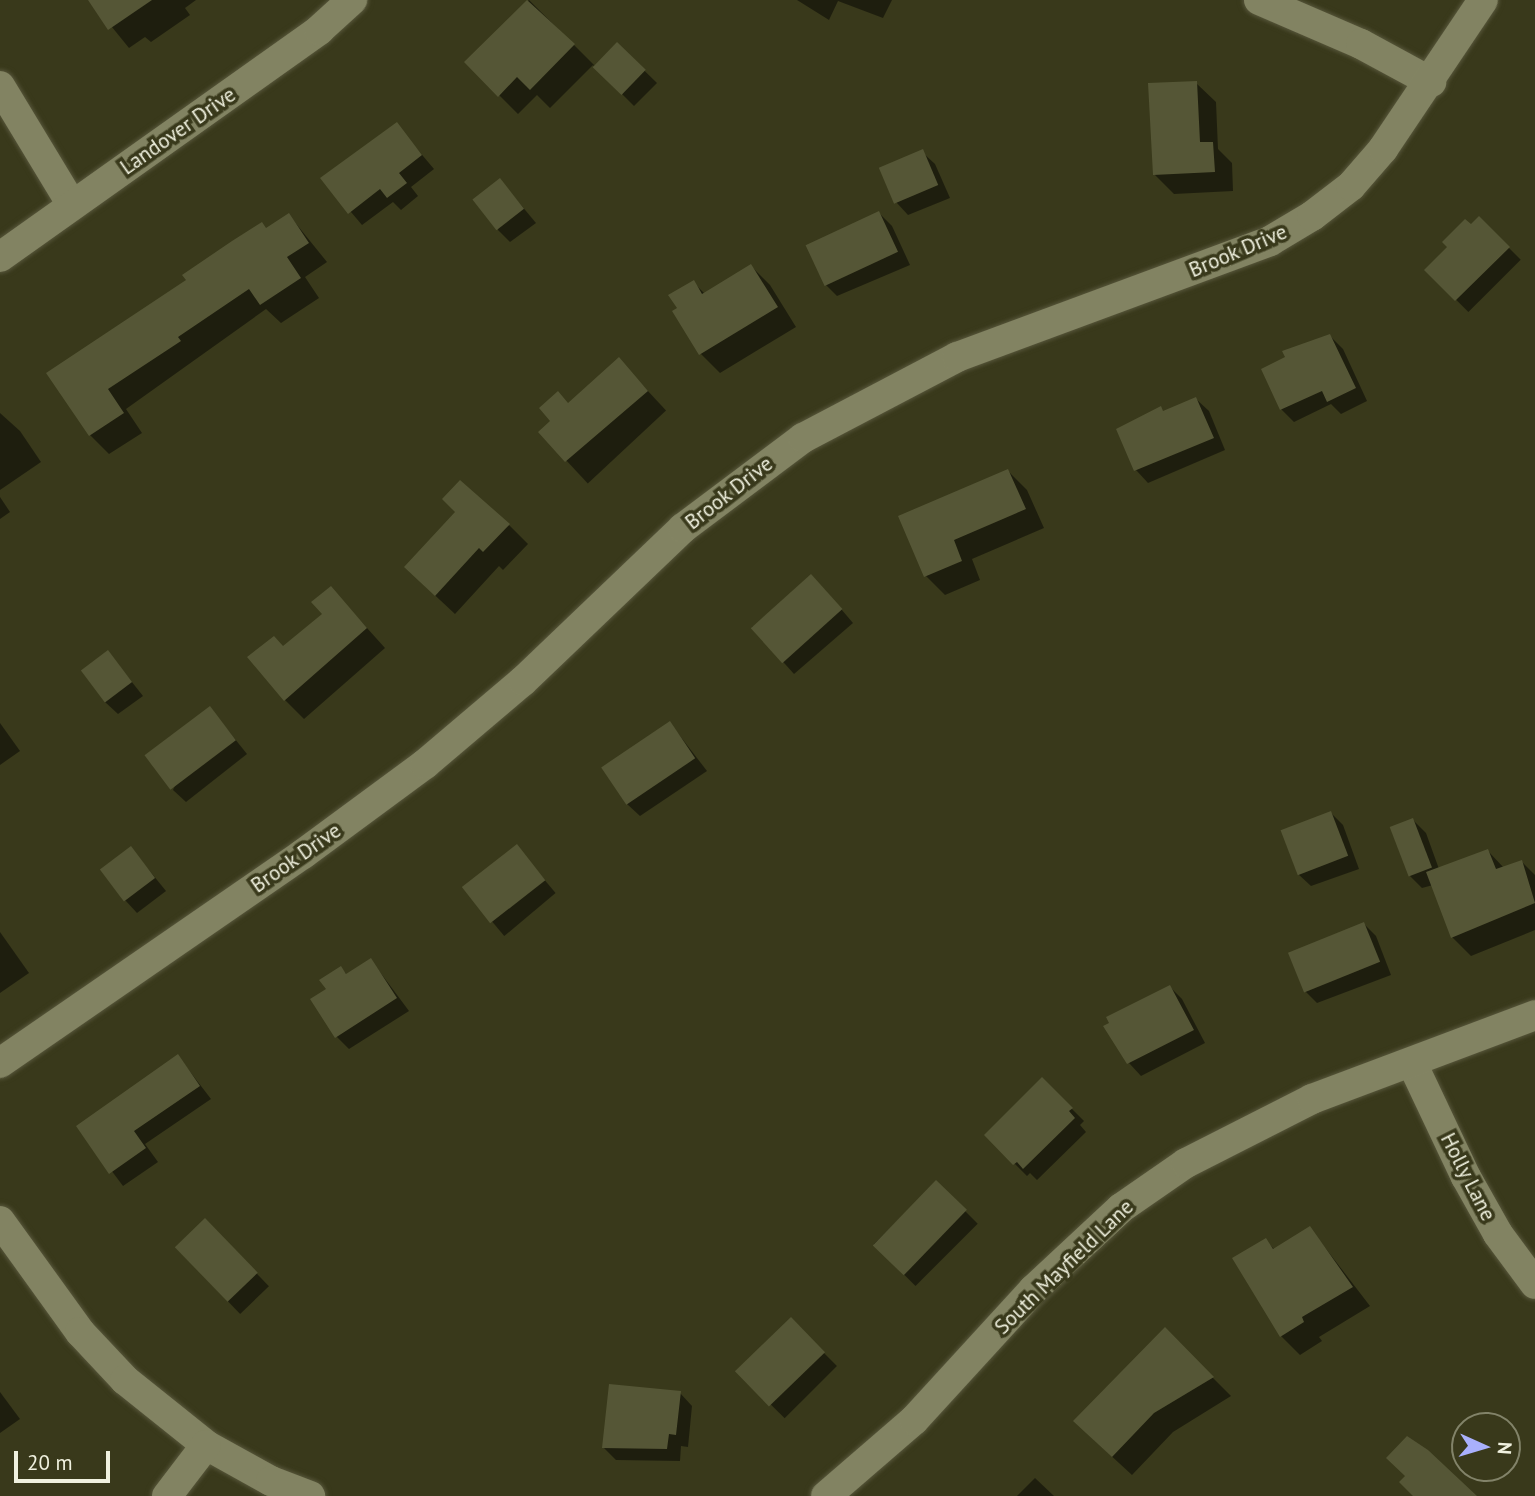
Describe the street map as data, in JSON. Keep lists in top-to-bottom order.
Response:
{
  "streets": {
    "street": [
      "Landover Drive",
      "Brook Drive",
      "Holly Lane",
      "South Mayfield Lane"
    ]
  },
  "crossings": [
    ["Holly Lane", "South Mayfield Lane"]
  ],
  "scale_bar": "20 m",
  "north": "right"
}
